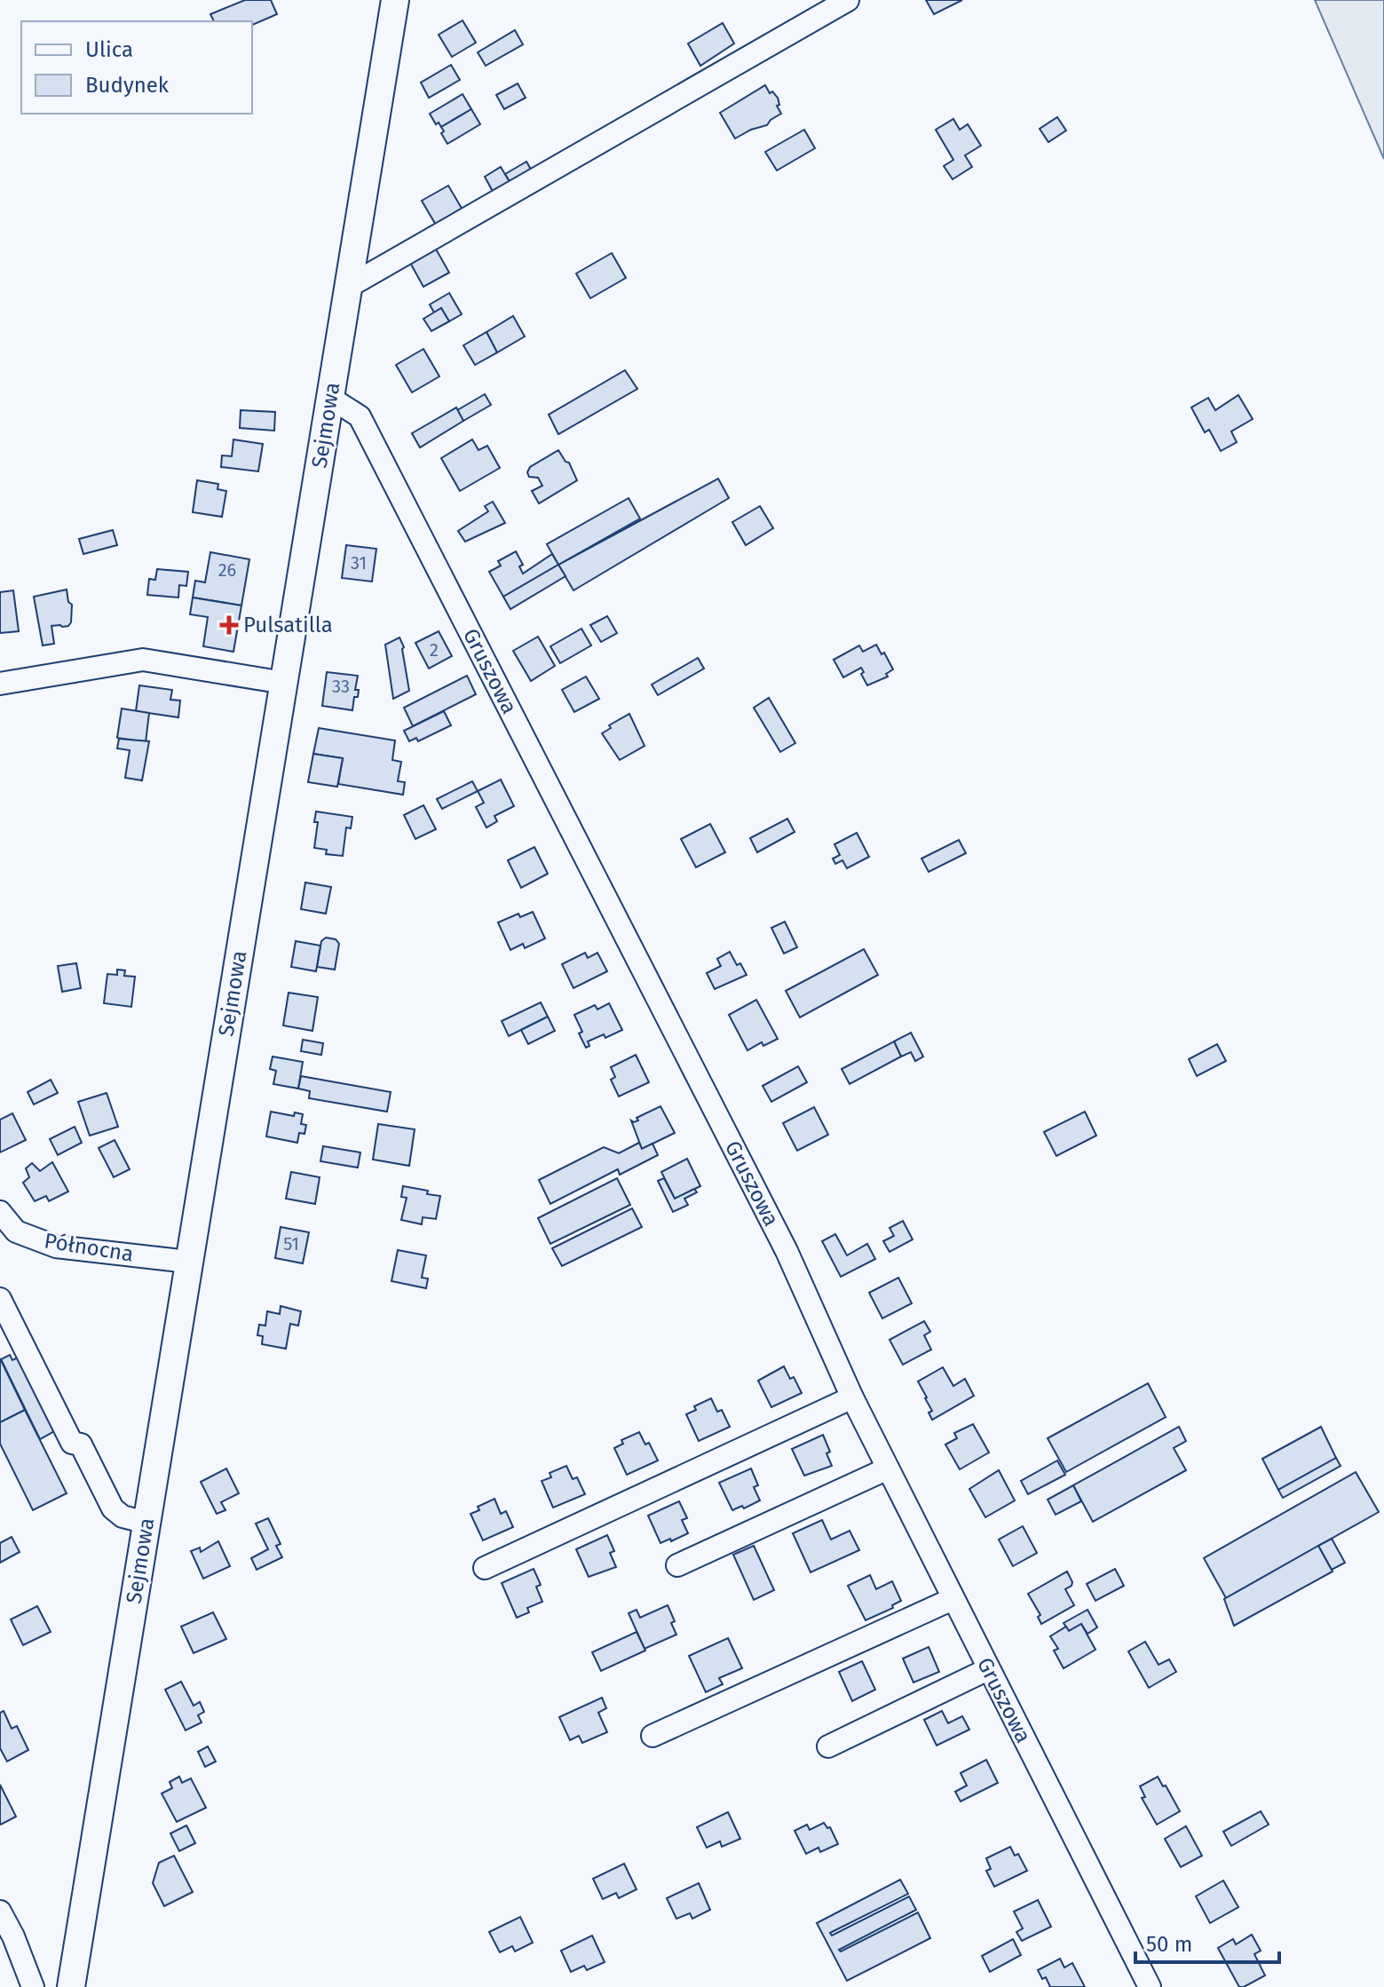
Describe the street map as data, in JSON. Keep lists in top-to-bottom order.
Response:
{
  "streets": {
    "main road": ["Sejmowa"],
    "street": ["Gruszowa", "Północna"]
  },
  "crossings": [
    ["Sejmowa", "Gruszowa"],
    ["Sejmowa", "Północna"]
  ],
  "places": {
    "health": ["Pulsatilla"]
  },
  "house_numbers": [
    "31",
    "26",
    "2",
    "33",
    "51"
  ],
  "legend": ["Ulica", "Budynek"],
  "scale_bar": "50 m"
}
